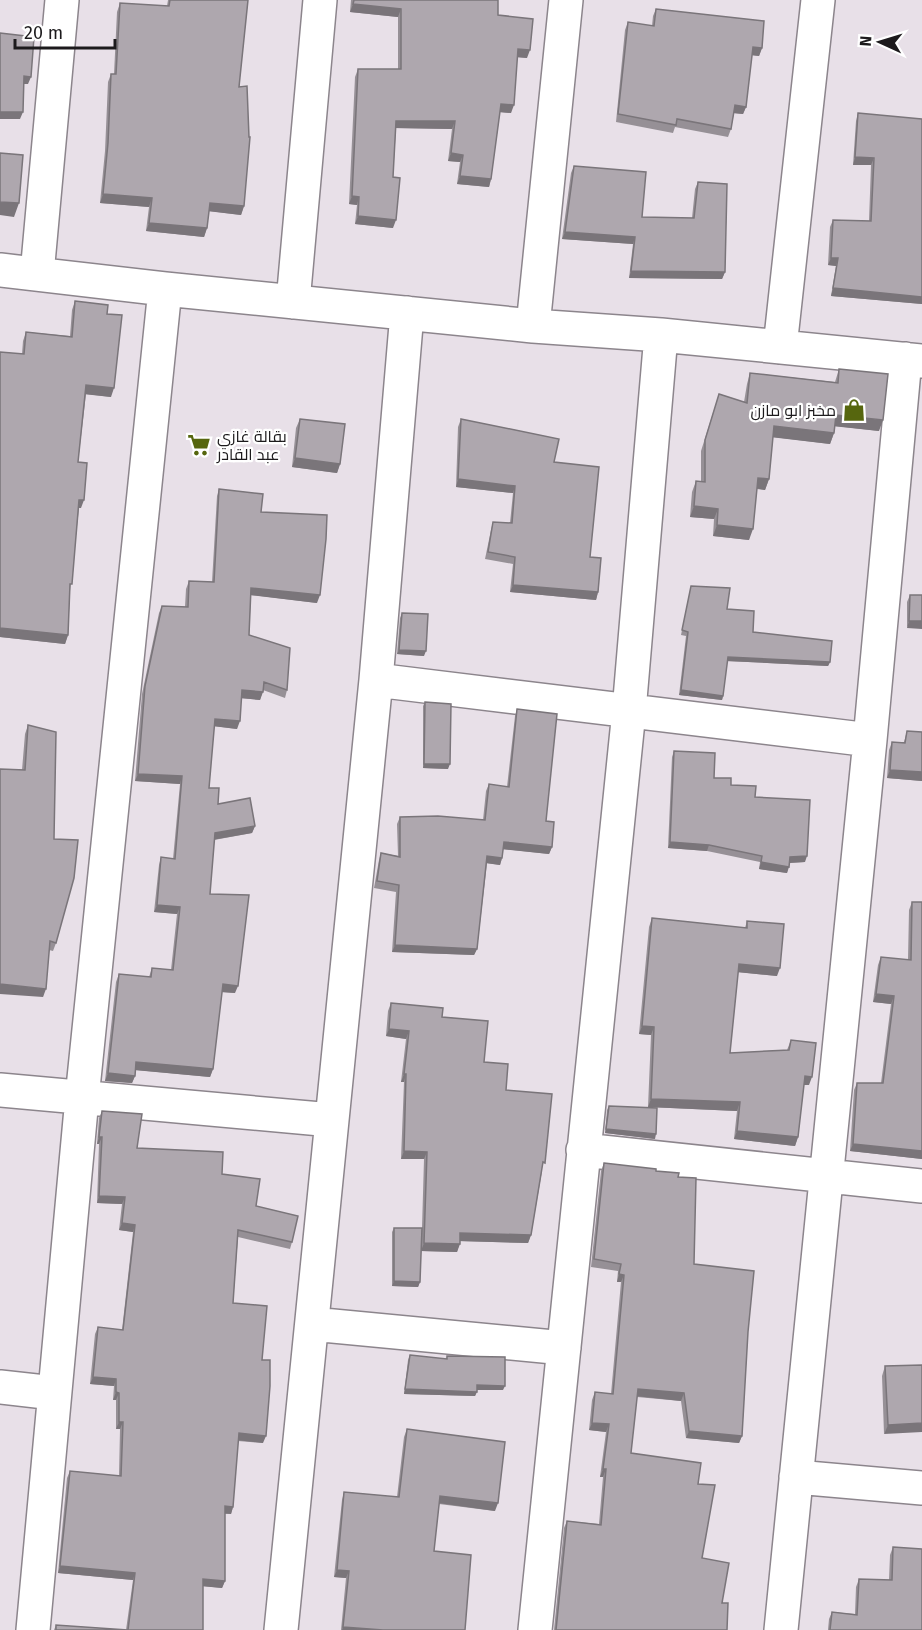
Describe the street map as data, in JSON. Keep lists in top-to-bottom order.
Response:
{
  "places": {
    "shop": ["مخبز ابو مازن"],
    "supermarket": ["بقالة غازي عبد القادر"]
  },
  "scale_bar": "20 m",
  "north": "left"
}
